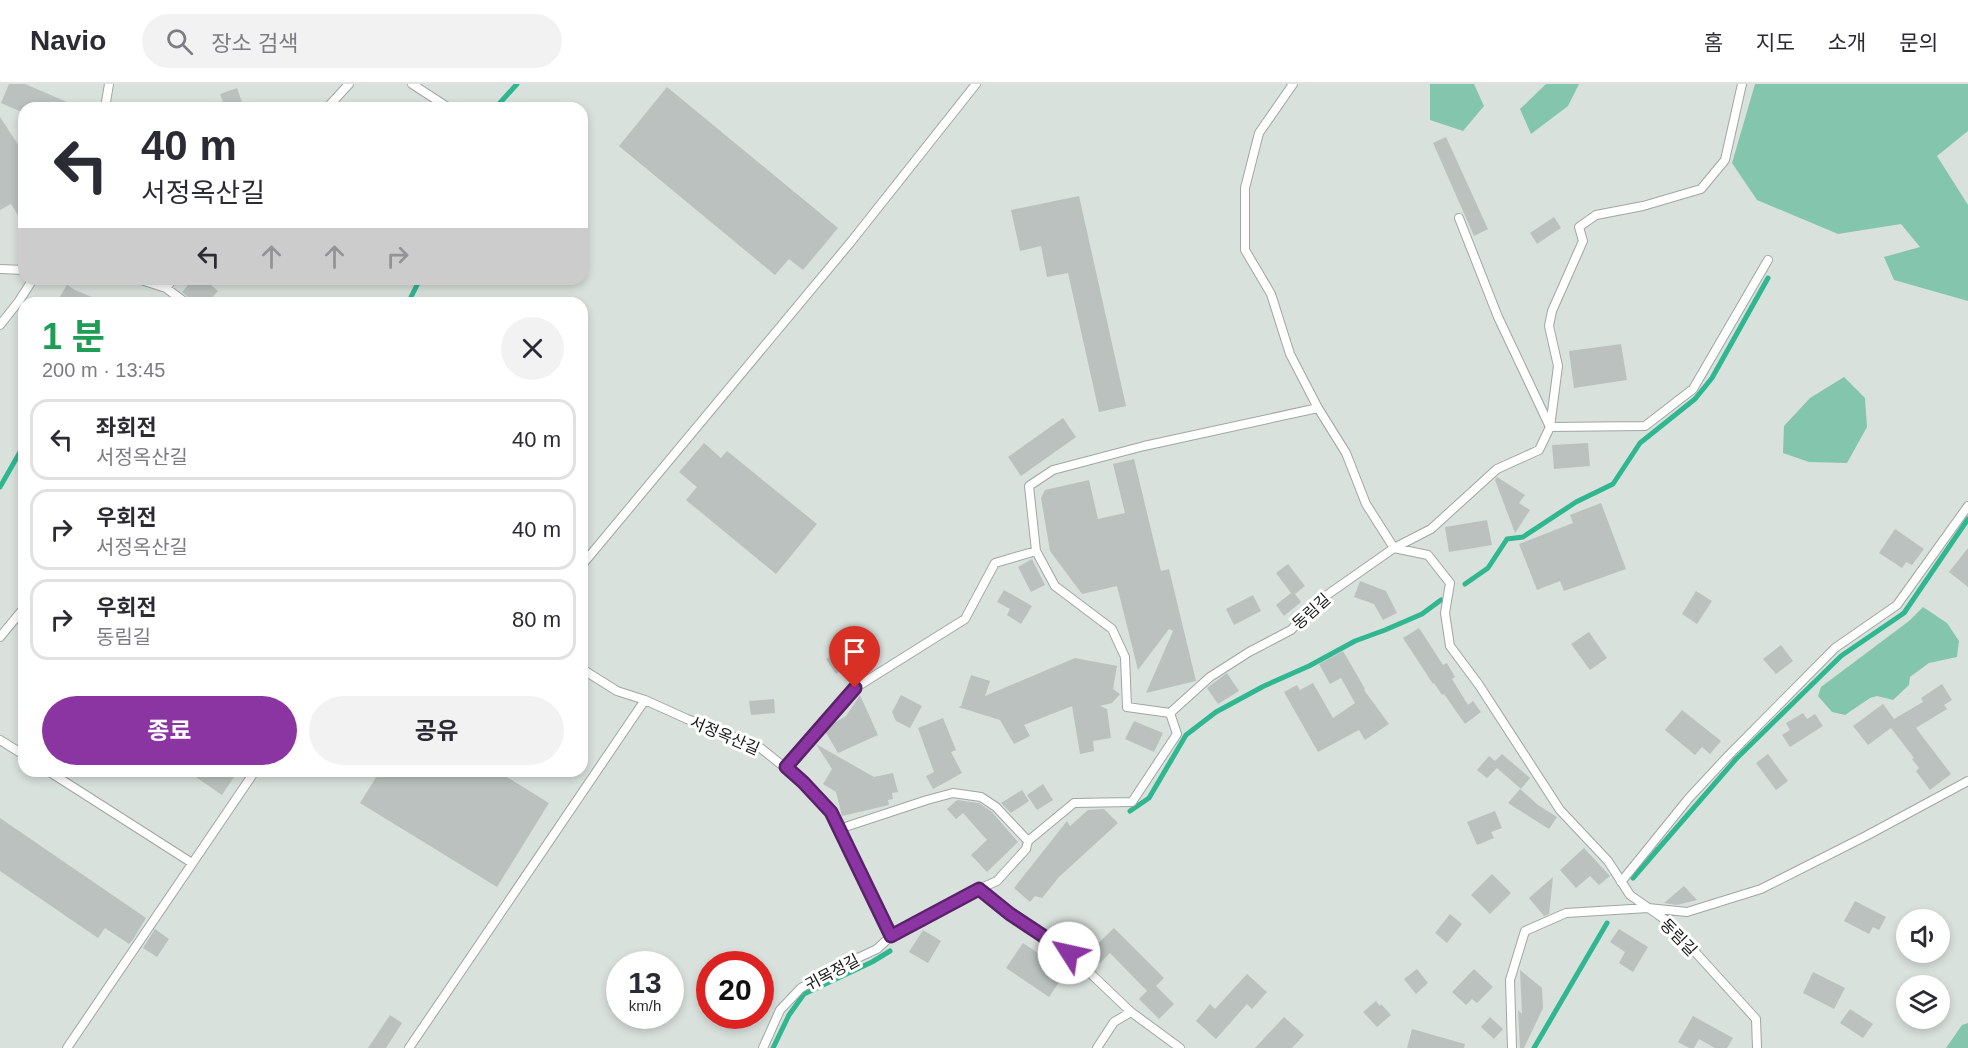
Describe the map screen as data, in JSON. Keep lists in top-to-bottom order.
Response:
{
  "streets": {
    "lane": ["동림길", "서정옥산길", "귀목정길"]
  },
  "crossings": [
    ["서정옥산길", "귀목정길"]
  ],
  "page": {
    "header": "Navio",
    "search": "장소 검색",
    "nav": [
      "홈",
      "지도",
      "소개",
      "문의"
    ],
    "turn": ["40 m", "서정옥산길"],
    "heading": ["1 분", "200 m · 13:45"],
    "list": [
      {
        "name": "좌회전",
        "note": "서정옥산길",
        "value": "40 m"
      },
      {
        "name": "우회전",
        "note": "서정옥산길",
        "value": "40 m"
      },
      {
        "name": "우회전",
        "note": "동림길",
        "value": "80 m"
      }
    ],
    "buttons": ["종료", "공유"],
    "speed": "13 km/h",
    "limit": "20"
  }
}
